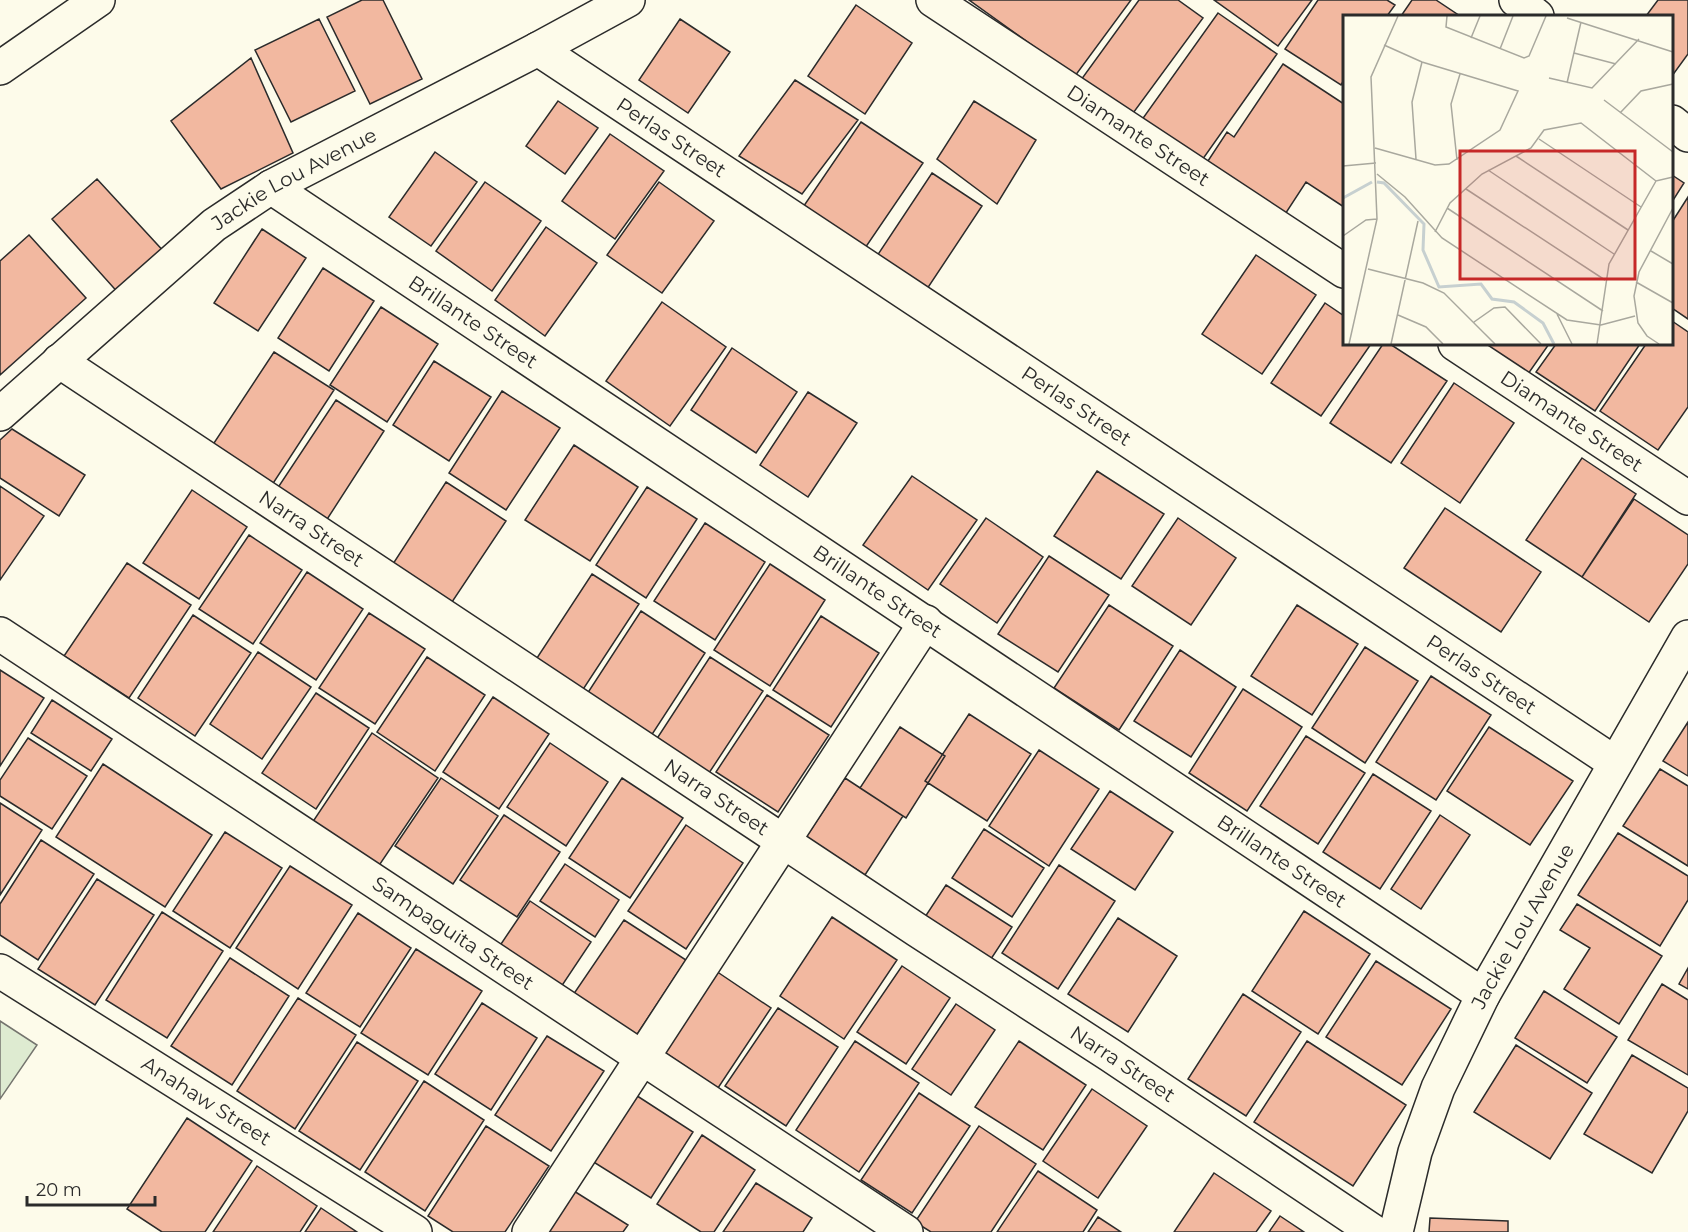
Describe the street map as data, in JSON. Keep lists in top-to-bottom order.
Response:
{
  "streets": {
    "street": [
      "Diamante Street",
      "Perlas Street",
      "Jackie Lou Avenue",
      "Brillante Street",
      "Narra Street",
      "Sampaguita Street",
      "Anahaw Street"
    ]
  },
  "crossings": [
    ["Perlas Street", "Jackie Lou Avenue"],
    ["Jackie Lou Avenue", "Brillante Street"],
    ["Jackie Lou Avenue", "Narra Street"]
  ],
  "scale_bar": "20 m"
}
